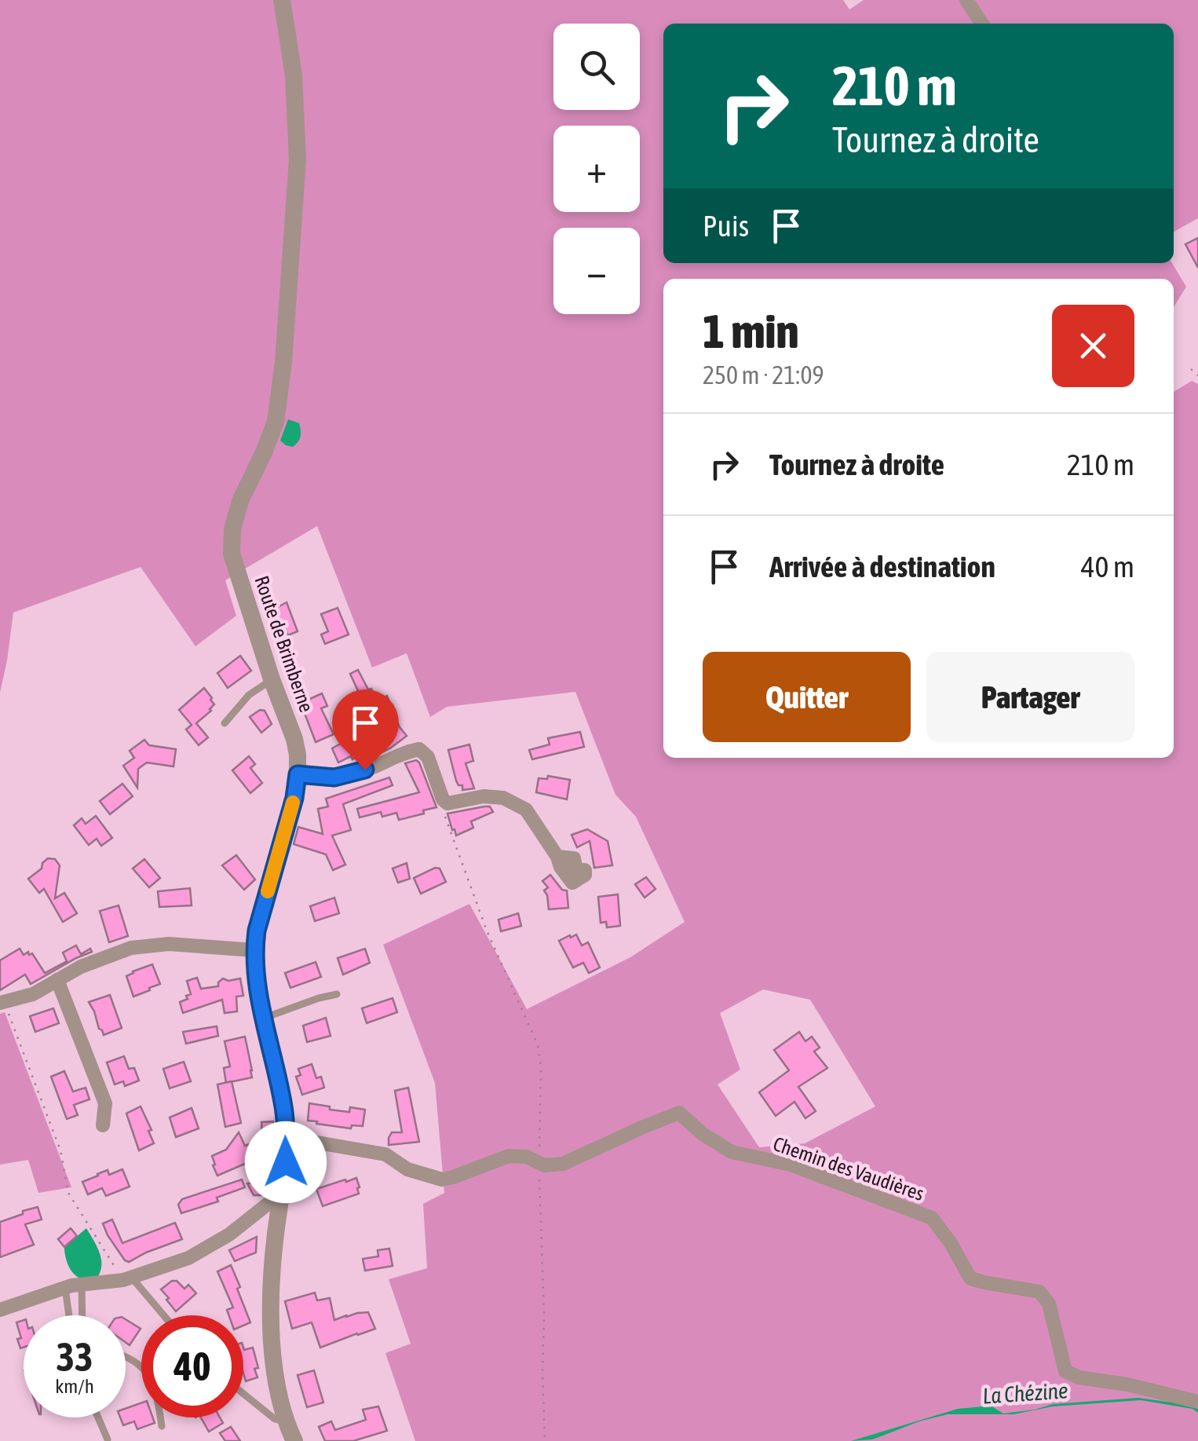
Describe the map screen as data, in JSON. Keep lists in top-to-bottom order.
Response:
{
  "streets": {
    "street": ["Route de Brimberne", "Chemin des Vaudières"]
  },
  "crossings": [
    ["Route de Brimberne", "Chemin des Vaudières"]
  ],
  "water": ["La Chézine"],
  "page": {
    "map_buttons": ["+", "−"],
    "turn": ["210 m", "Tournez à droite"],
    "then": "Puis",
    "heading": ["1 min", "250 m · 21:09"],
    "list": [
      {
        "name": "Tournez à droite",
        "value": "210 m"
      },
      {
        "name": "Arrivée à destination",
        "value": "40 m"
      }
    ],
    "buttons": ["Quitter", "Partager"],
    "speed": "33 km/h",
    "limit": "40"
  }
}
